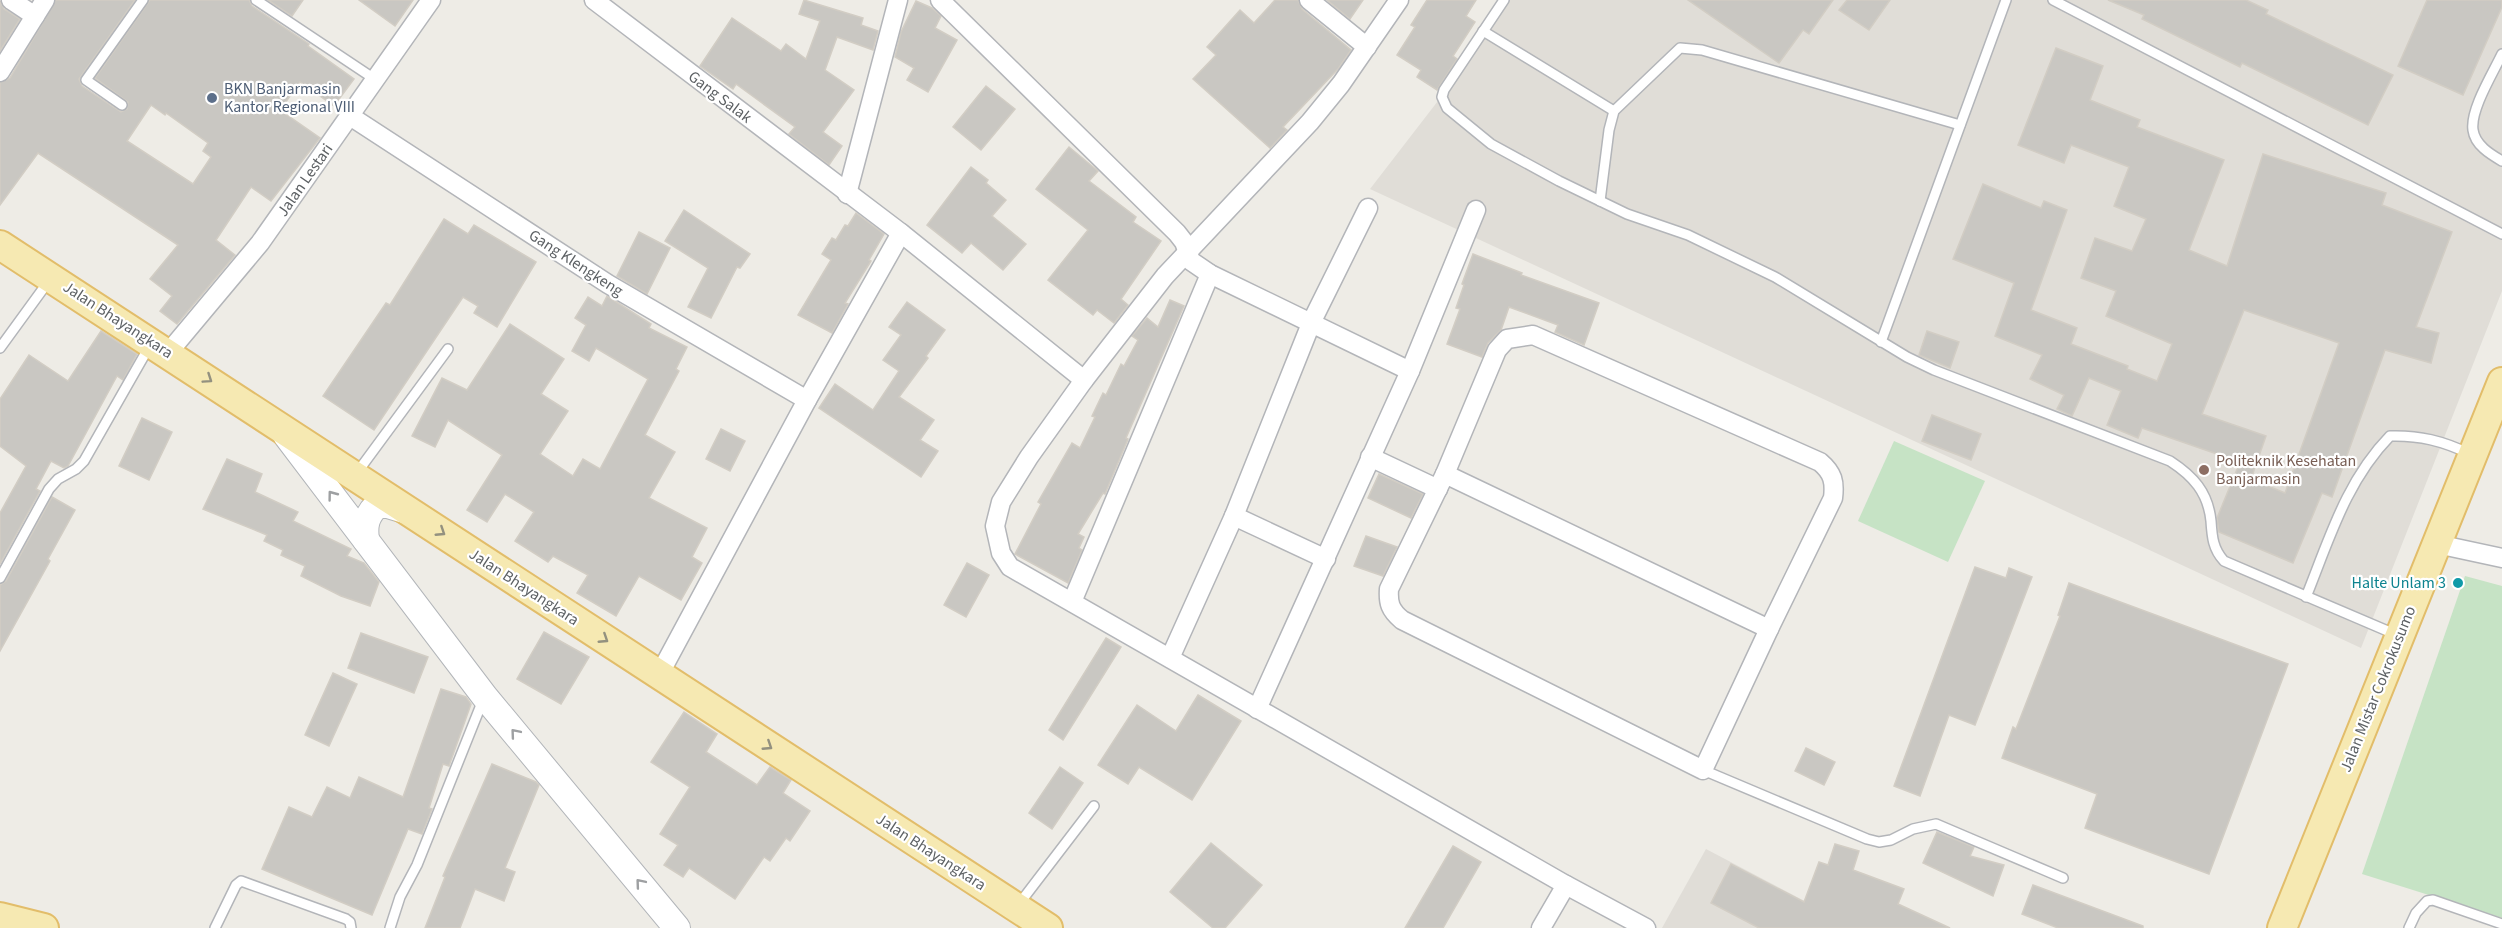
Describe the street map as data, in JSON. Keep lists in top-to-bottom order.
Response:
{
  "streets": {
    "main road": ["Jalan Bhayangkara", "Jalan Mistar Cokrokusumo"],
    "street": ["Gang Salak", "Jalan Lestari", "Gang Klengkeng"]
  },
  "crossings": [
    ["Jalan Lestari", "Gang Klengkeng"],
    ["Jalan Lestari", "Jalan Bhayangkara"]
  ],
  "one_way": ["Jalan Bhayangkara"],
  "places": ["BKN Banjarmasin Kantor Regional VIII", "Politeknik Kesehatan Banjarmasin", "Halte Unlam 3"]
}
